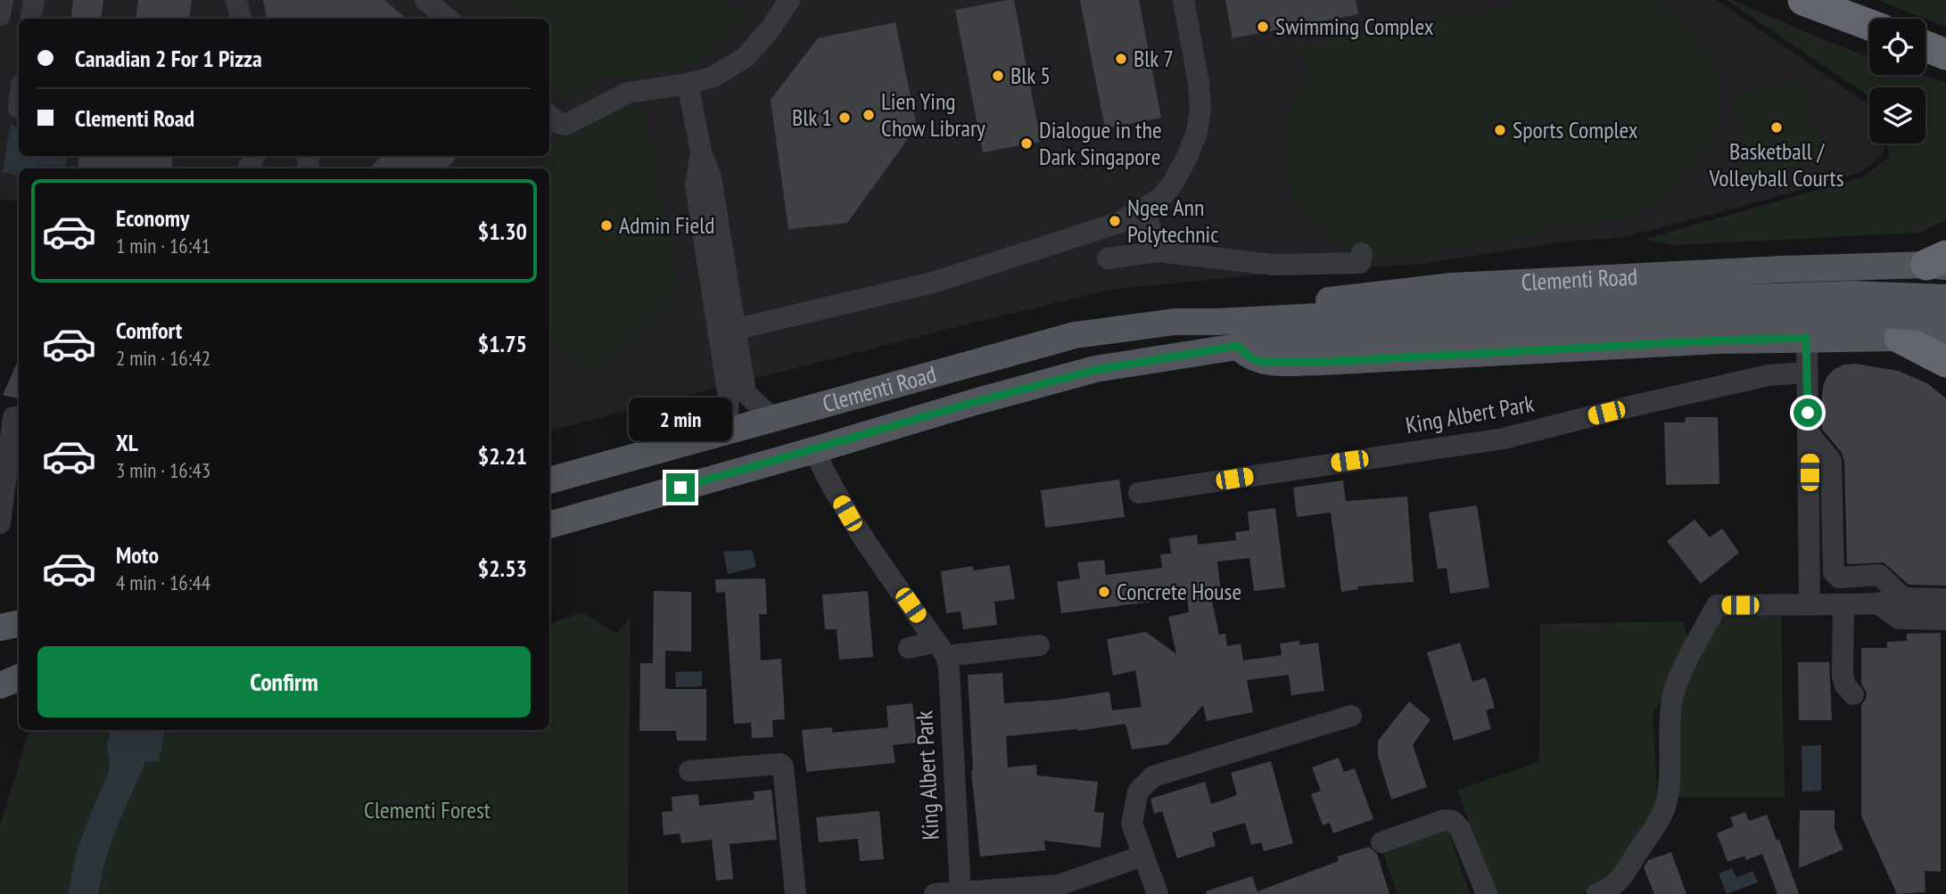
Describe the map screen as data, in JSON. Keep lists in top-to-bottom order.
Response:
{
  "streets": {
    "main road": ["Clementi Road"],
    "street": ["King Albert Park"]
  },
  "crossings": [
    ["Clementi Road", "King Albert Park"]
  ],
  "parks": ["Clementi Forest"],
  "places": [
    "Swimming Complex",
    "Blk 7",
    "Blk 5",
    "Lien Ying Chow Library",
    "Blk 1",
    "Basketball / Volleyball Courts",
    "Sports Complex",
    "Dialogue in the Dark Singapore",
    "Ngee Ann Polytechnic",
    "Admin Field",
    "Concrete House"
  ],
  "page": {
    "banner": ["Canadian 2 For 1 Pizza", "Clementi Road"],
    "list": [
      {
        "name": "Economy",
        "note": "1 min · 16:41",
        "value": "$1.30"
      },
      {
        "name": "Comfort",
        "note": "2 min · 16:42",
        "value": "$1.75"
      },
      {
        "name": "XL",
        "note": "3 min · 16:43",
        "value": "$2.21"
      },
      {
        "name": "Moto",
        "note": "4 min · 16:44",
        "value": "$2.53"
      }
    ],
    "bubble": "2 min",
    "buttons": "Confirm"
  }
}
